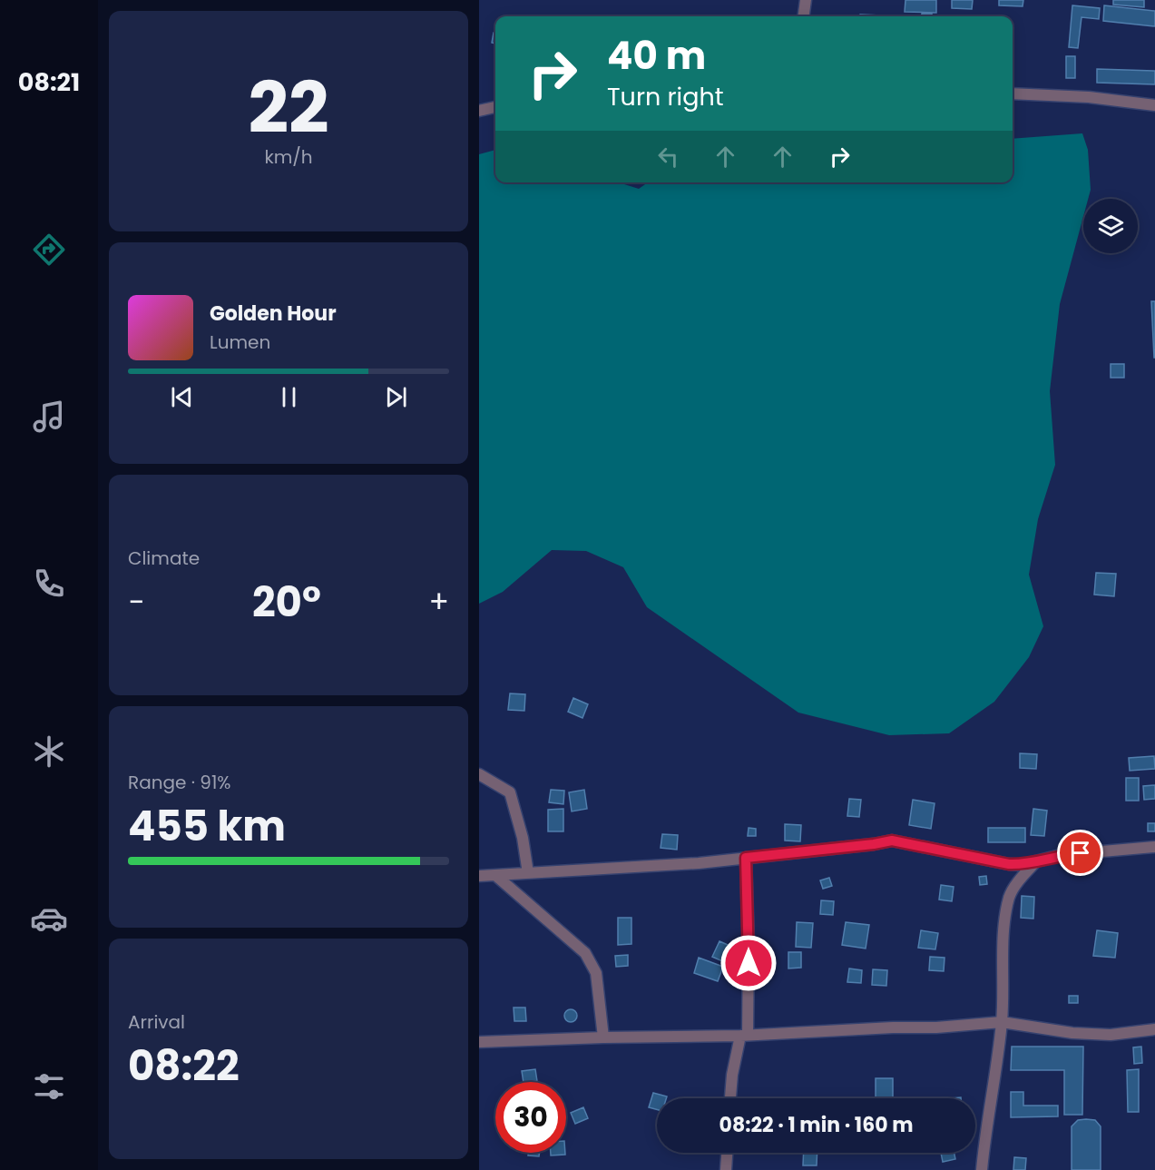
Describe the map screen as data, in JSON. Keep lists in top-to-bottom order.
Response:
{
  "page": {
    "tabs": "08:21",
    "tile": [
      ["22", "km/h"],
      "Climate",
      ["Range · 91%", "455 km"],
      ["Arrival", "08:22"]
    ],
    "turn": ["40 m", "Turn right"],
    "song": ["Golden Hour", "Lumen"],
    "heat": ["−", "20°", "+"],
    "limit": "30",
    "trip": "08:22 · 1 min · 160 m"
  }
}
